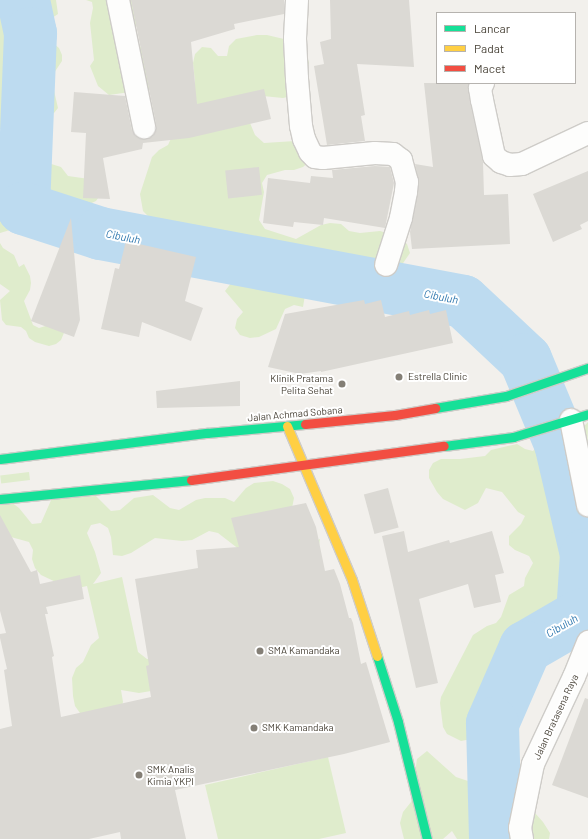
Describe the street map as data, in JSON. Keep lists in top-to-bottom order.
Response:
{
  "streets": {
    "main road": ["Jalan Achmad Sobana"],
    "street": ["Jalan Bratasena Raya"]
  },
  "water": ["Cibuluh"],
  "places": [
    "Estrella Clinic",
    "Klinik Pratama Pelita Sehat",
    "SMA Kamandaka",
    "SMK Kamandaka",
    "SMK Analis Kimia YKPI"
  ],
  "legend": ["Lancar", "Padat", "Macet"]
}
